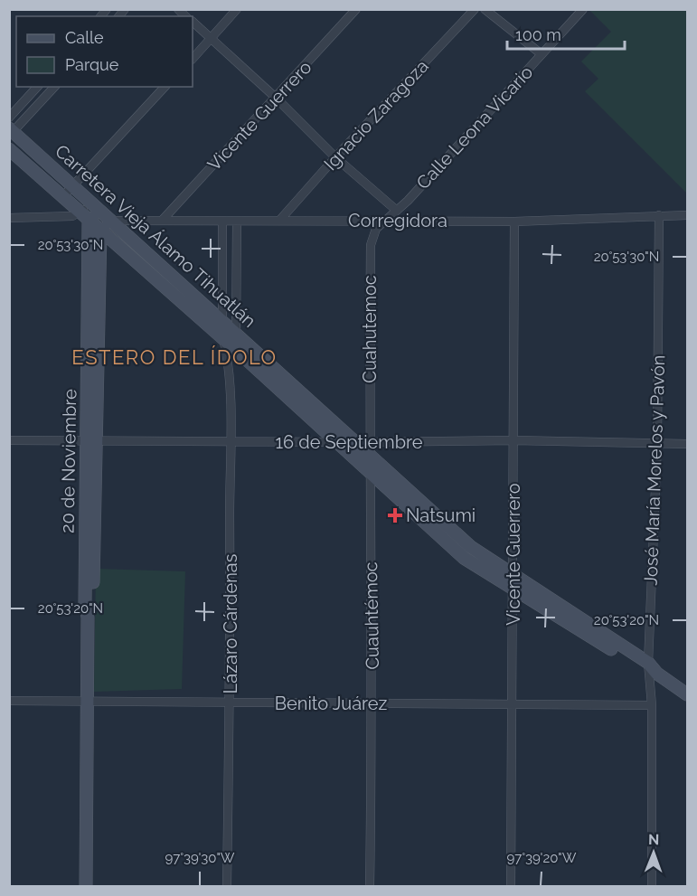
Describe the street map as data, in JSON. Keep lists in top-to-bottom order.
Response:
{
  "streets": {
    "main road": ["Carretera Vieja Álamo Tihuatlán", "20 de Noviembre"],
    "street": [
      "Ignacio Zaragoza",
      "Vicente Guerrero",
      "Calle Leona Vicario",
      "Corregidora",
      "Cuahutemoc",
      "16 de Septiembre",
      "José María Morelos y Pavón",
      "Cuauhtémoc",
      "Lázaro Cárdenas",
      "Benito Juárez"
    ]
  },
  "crossings": [
    ["Ignacio Zaragoza", "Corregidora"],
    ["Vicente Guerrero", "Corregidora"],
    ["Vicente Guerrero", "Carretera Vieja Álamo Tihuatlán"],
    ["Vicente Guerrero", "16 de Septiembre"],
    ["Vicente Guerrero", "Benito Juárez"],
    ["Calle Leona Vicario", "Corregidora"],
    ["Calle Leona Vicario", "Cuahutemoc"],
    ["Corregidora", "Carretera Vieja Álamo Tihuatlán"],
    ["Corregidora", "Cuahutemoc"],
    ["Corregidora", "José María Morelos y Pavón"],
    ["Corregidora", "Lázaro Cárdenas"],
    ["Carretera Vieja Álamo Tihuatlán", "Cuahutemoc"],
    ["Carretera Vieja Álamo Tihuatlán", "16 de Septiembre"],
    ["Carretera Vieja Álamo Tihuatlán", "20 de Noviembre"],
    ["Carretera Vieja Álamo Tihuatlán", "José María Morelos y Pavón"],
    ["Carretera Vieja Álamo Tihuatlán", "Cuauhtémoc"],
    ["Carretera Vieja Álamo Tihuatlán", "Lázaro Cárdenas"],
    ["Cuahutemoc", "16 de Septiembre"],
    ["Cuahutemoc", "Cuauhtémoc"],
    ["16 de Septiembre", "20 de Noviembre"],
    ["16 de Septiembre", "José María Morelos y Pavón"],
    ["16 de Septiembre", "Cuauhtémoc"],
    ["16 de Septiembre", "Lázaro Cárdenas"],
    ["20 de Noviembre", "Benito Juárez"],
    ["José María Morelos y Pavón", "Benito Juárez"],
    ["Cuauhtémoc", "Benito Juárez"],
    ["Lázaro Cárdenas", "Benito Juárez"]
  ],
  "districts": ["ESTERO DEL ÍDOLO"],
  "places": {
    "health": ["Natsumi"]
  },
  "legend": ["Calle", "Parque"],
  "scale_bar": "100 m",
  "north": "top",
  "coordinates": [
    "20°53'30\"N",
    "20°53'20\"N",
    "97°39'30\"W",
    "97°39'20\"W"
  ]
}
